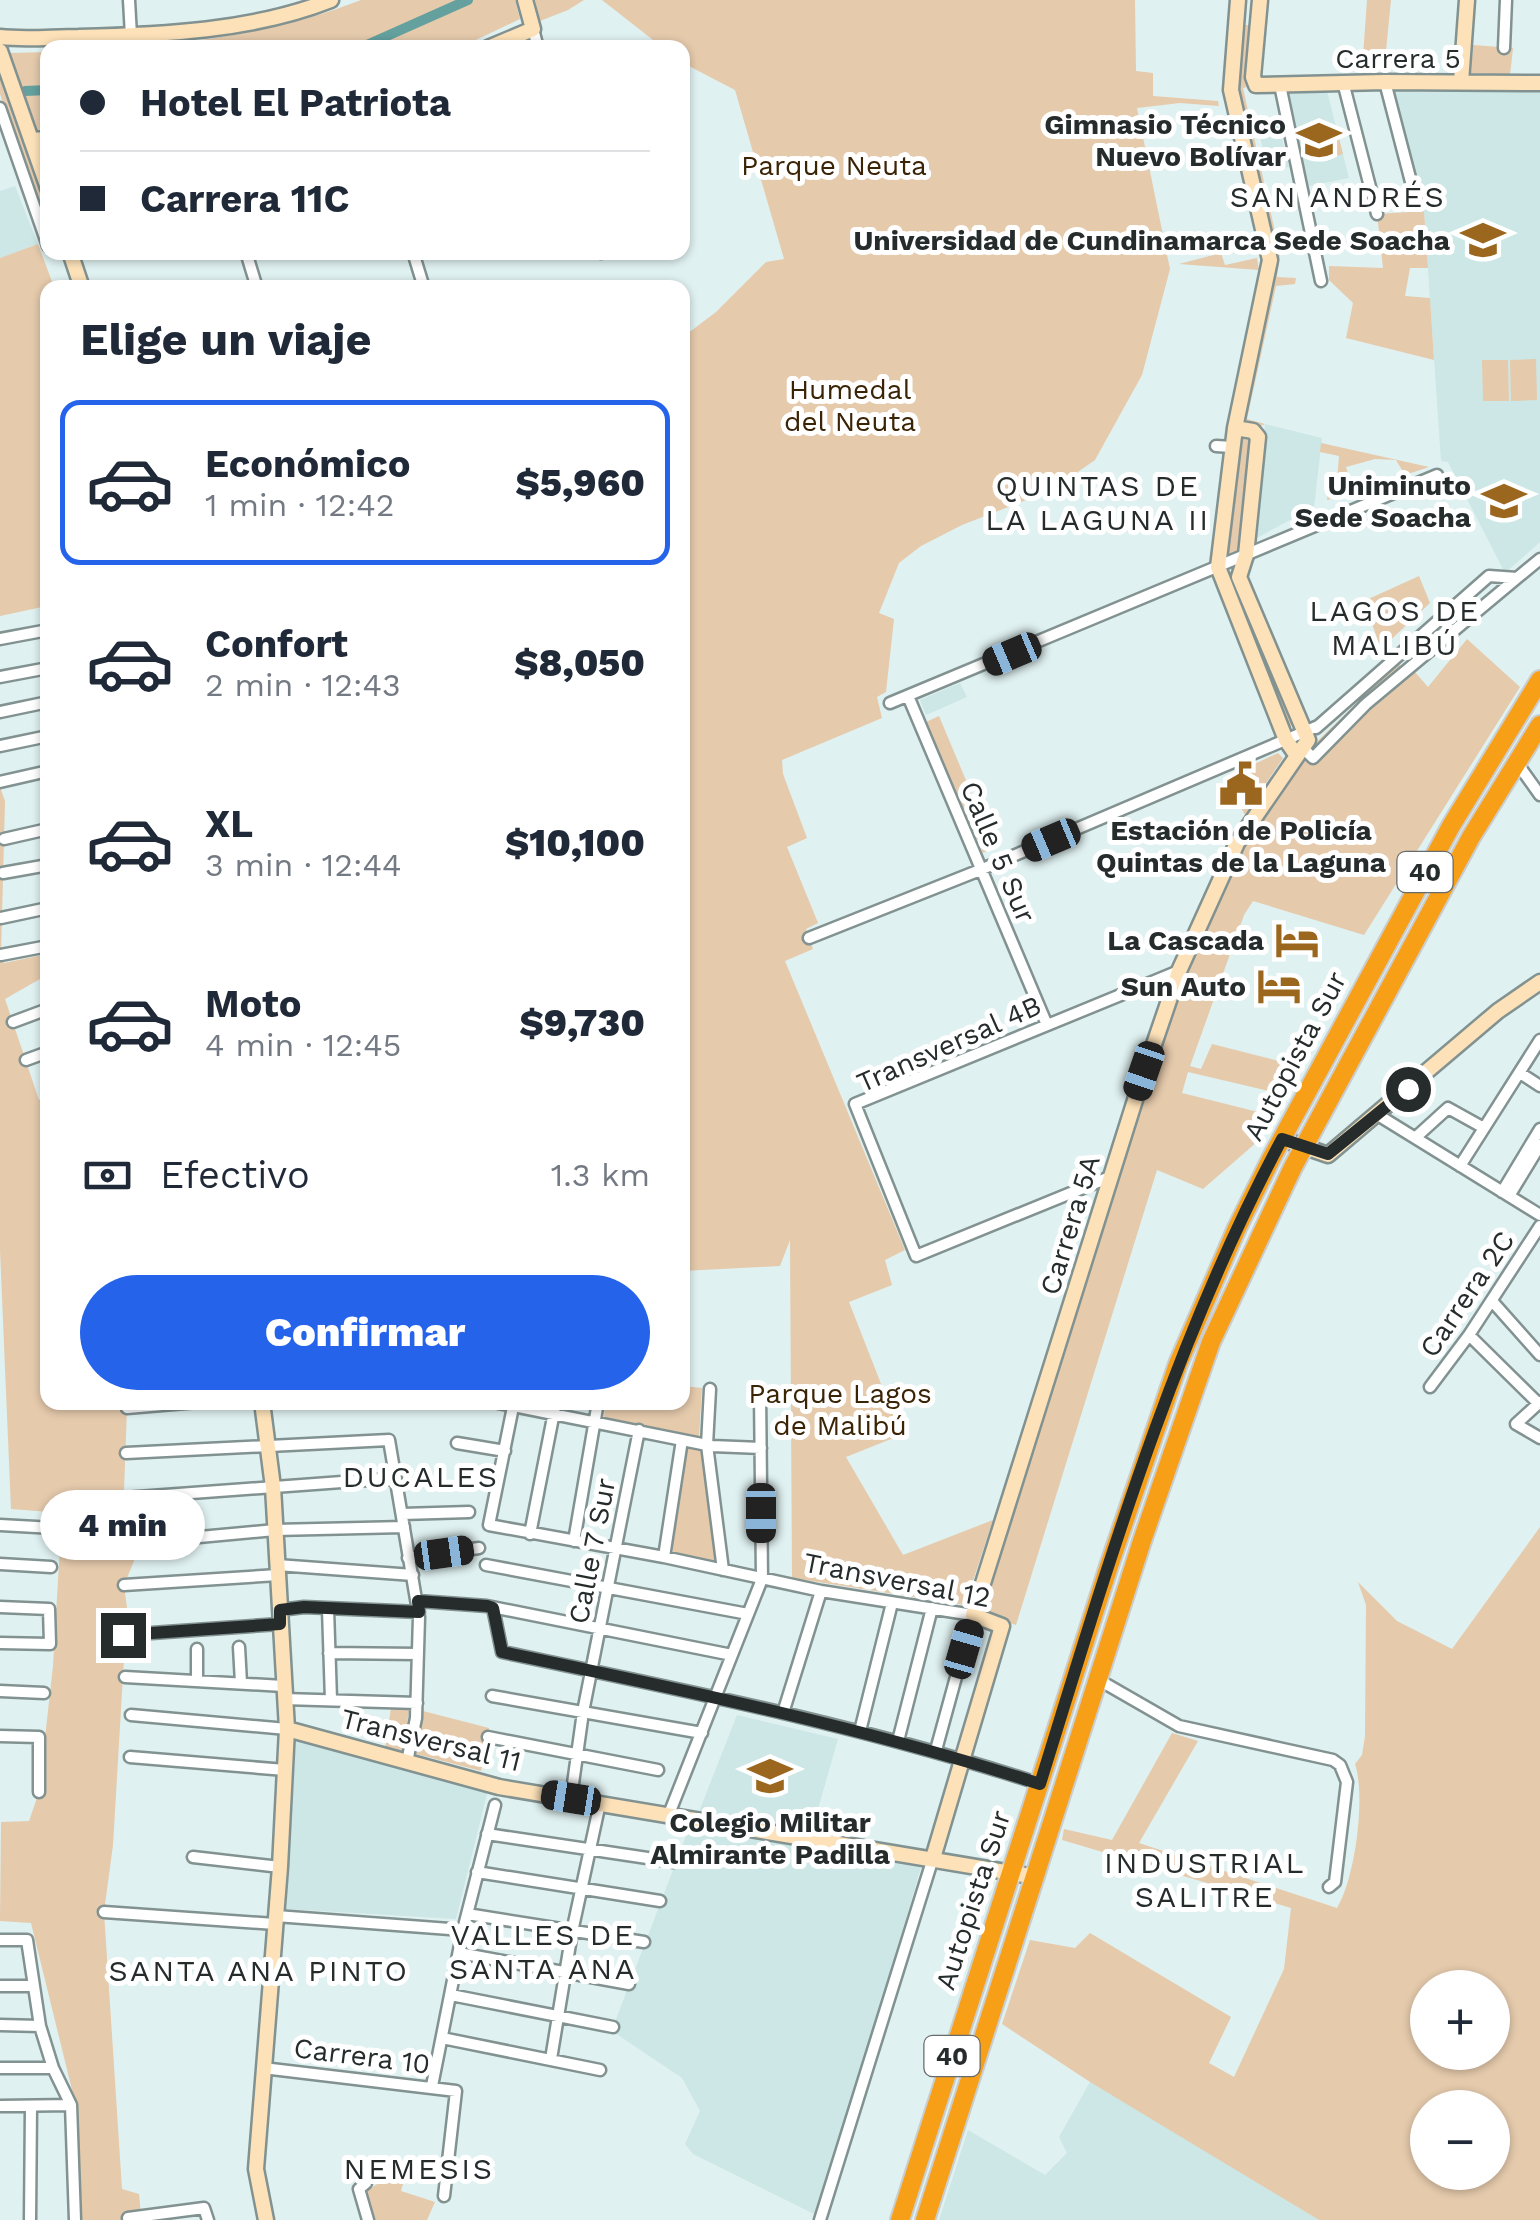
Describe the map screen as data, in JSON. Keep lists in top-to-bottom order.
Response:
{
  "streets": {
    "highway": ["40", "Autopista Sur"],
    "main road": [
      "Carrera 5",
      "Carrera 5A",
      "Transversal 12",
      "Transversal 11"
    ],
    "street": [
      "Calle 5 Sur",
      "Transversal 4B",
      "Carrera 2C",
      "Calle 7 Sur",
      "Carrera 10"
    ]
  },
  "crossings": [
    ["Calle 5 Sur", "Transversal 4B"],
    ["Transversal 4B", "Carrera 5A"],
    ["Autopista Sur", "Transversal 11"],
    ["Carrera 5A", "Transversal 12"],
    ["Calle 7 Sur", "Transversal 12"],
    ["Calle 7 Sur", "Transversal 11"]
  ],
  "districts": [
    "SAN ANDRÉS",
    "QUINTAS DE LA LAGUNA II",
    "LAGOS DE MALIBÚ",
    "DUCALES",
    "INDUSTRIAL SALITRE",
    "VALLES DE SANTA ANA",
    "SANTA ANA PINTO",
    "NEMESIS"
  ],
  "parks": ["Parque Neuta", "Humedal del Neuta", "Parque Lagos de Malibú"],
  "places": {
    "school or university": [
      "Gimnasio Técnico Nuevo Bolívar",
      "Universidad de Cundinamarca Sede Soacha",
      "Uniminuto Sede Soacha",
      "Colegio Militar Almirante Padilla"
    ],
    "public building": ["Estación de Policía Quintas de la Laguna"],
    "hotel": ["La Cascada", "Sun Auto"]
  },
  "page": {
    "banner": ["Hotel El Patriota", "Carrera 11C"],
    "heading": "Elige un viaje",
    "list": [
      {
        "name": "Económico",
        "note": "1 min · 12:42",
        "value": "$5,960"
      },
      {
        "name": "Confort",
        "note": "2 min · 12:43",
        "value": "$8,050"
      },
      {
        "name": "XL",
        "note": "3 min · 12:44",
        "value": "$10,100"
      },
      {
        "name": "Moto",
        "note": "4 min · 12:45",
        "value": "$9,730"
      }
    ],
    "pay": ["Efectivo", "1.3 km"],
    "buttons": "Confirmar",
    "bubble": "4 min",
    "map_buttons": ["+", "−"]
  }
}
